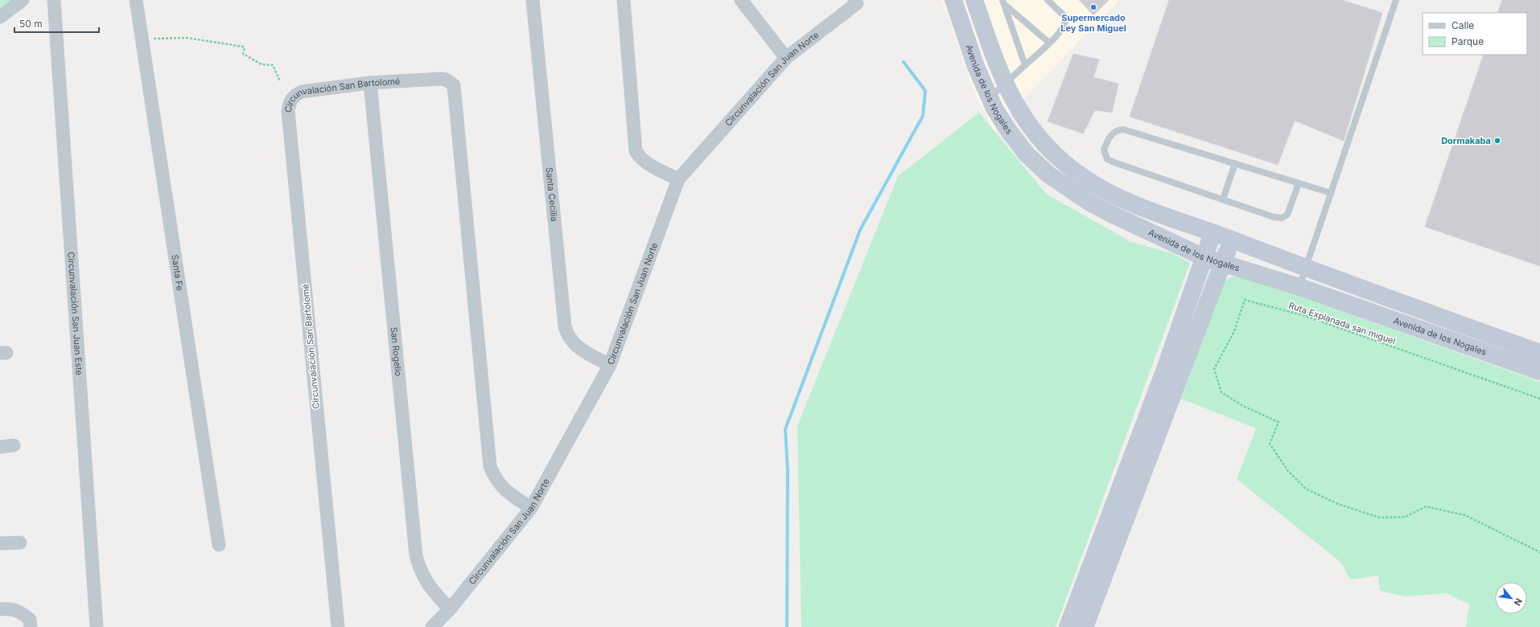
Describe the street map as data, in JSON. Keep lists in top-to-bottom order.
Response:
{
  "streets": {
    "main road": ["Avenida de los Nogales"],
    "street": [
      "Circunvalación San Juan Norte",
      "Circunvalación San Bartolomé",
      "Santa Cecilia",
      "Santa Fe",
      "Circunvalación San Juan Este",
      "San Rogelio"
    ],
    "path": ["Ruta Explanada san miguel"]
  },
  "crossings": [
    ["Circunvalación San Juan Norte", "Circunvalación San Bartolomé"],
    ["Circunvalación San Juan Norte", "Santa Cecilia"],
    ["Circunvalación San Juan Norte", "San Rogelio"],
    ["Circunvalación San Bartolomé", "San Rogelio"]
  ],
  "places": ["Supermercado Ley San Miguel", "Dormakaba"],
  "legend": ["Calle", "Parque"],
  "scale_bar": "50 m",
  "north": "bottom right"
}
